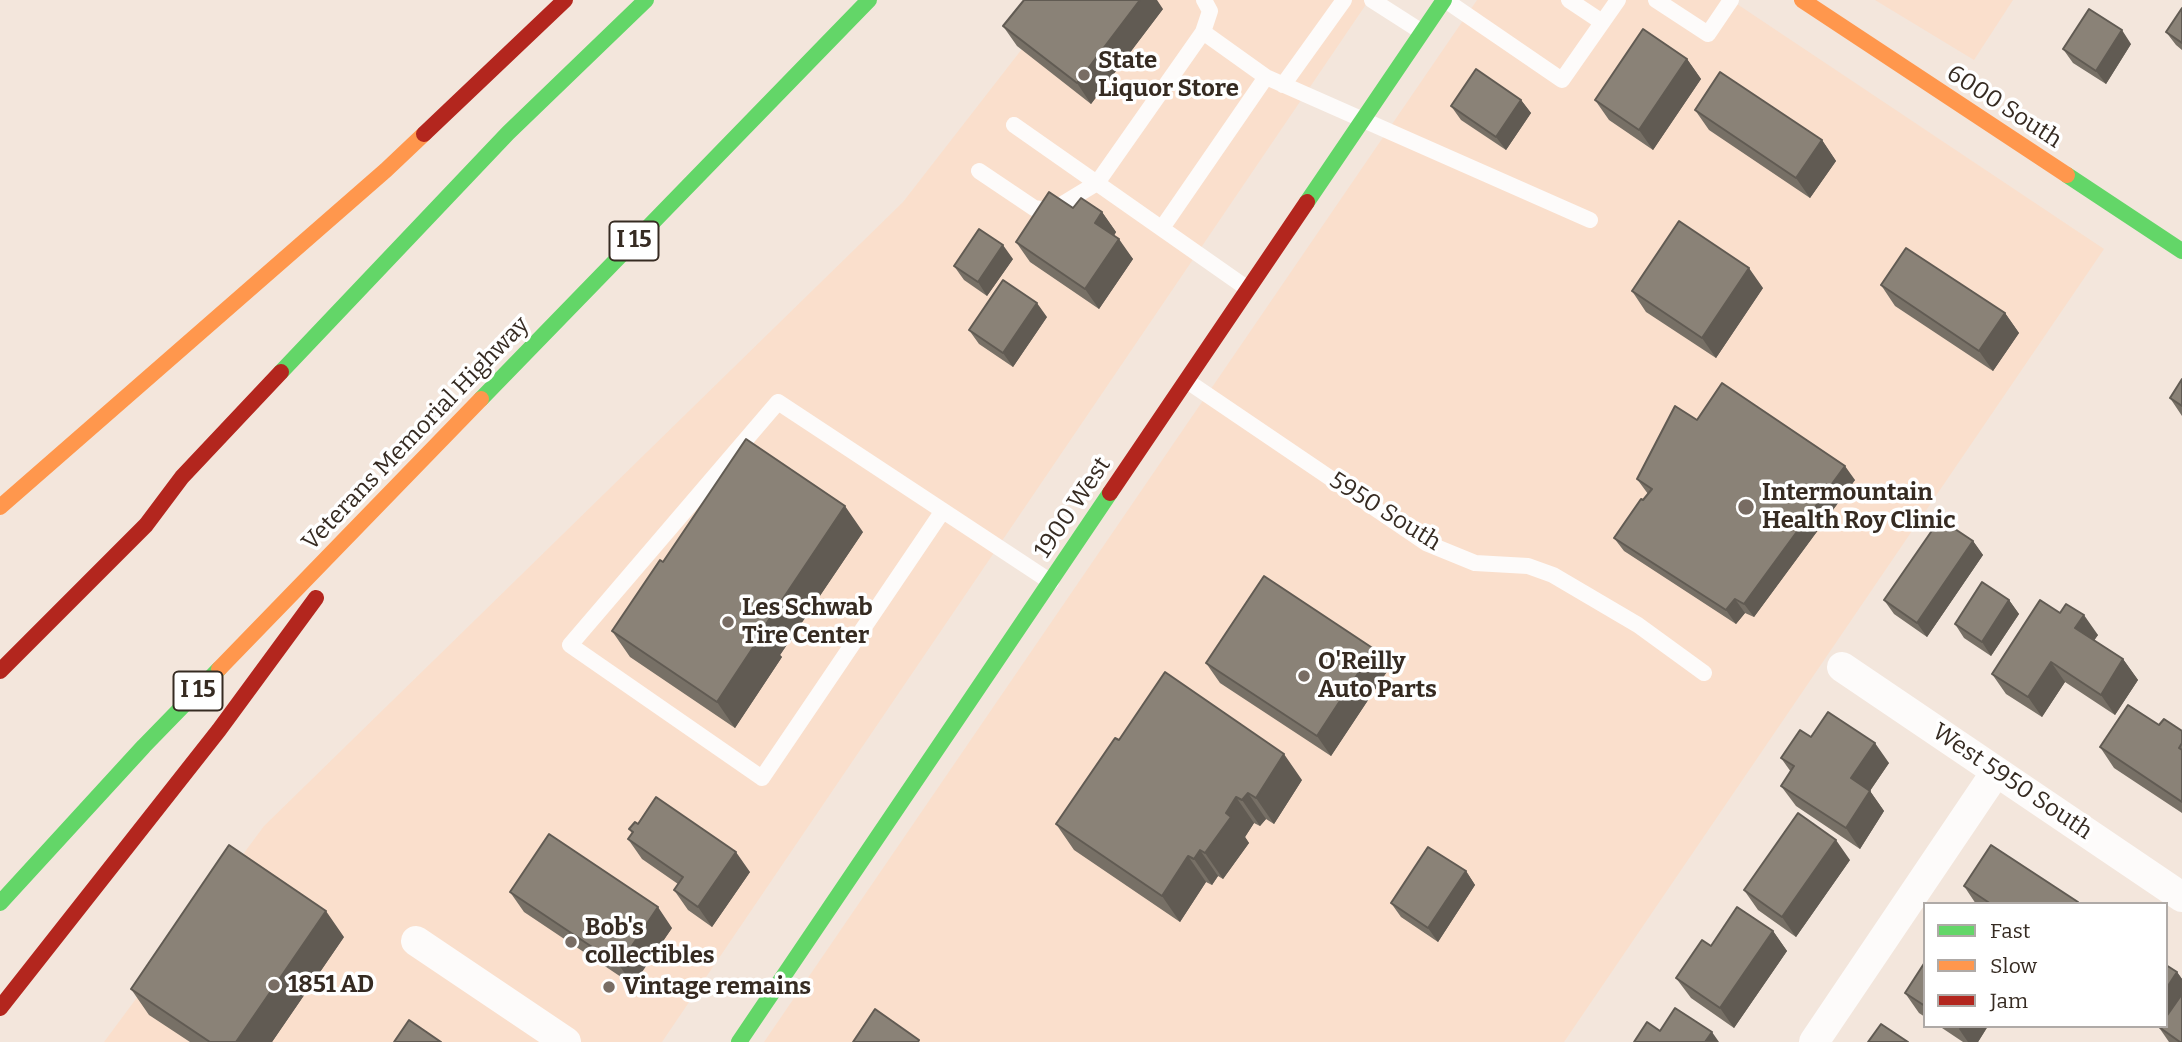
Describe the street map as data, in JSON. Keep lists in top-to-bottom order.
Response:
{
  "streets": {
    "main road": [
      "6000 South",
      "I 15",
      "Veterans Memorial Highway",
      "1900 West"
    ],
    "street": ["West 5950 South"],
    "lane": ["5950 South"]
  },
  "crossings": [
    ["1900 West", "5950 South"]
  ],
  "places": [
    "State Liquor Store",
    "Intermountain Health Roy Clinic",
    "Les Schwab Tire Center",
    "O'Reilly Auto Parts",
    "Bob's collectibles",
    "1851 AD",
    "Vintage remains"
  ],
  "legend": ["Fast", "Slow", "Jam"]
}
